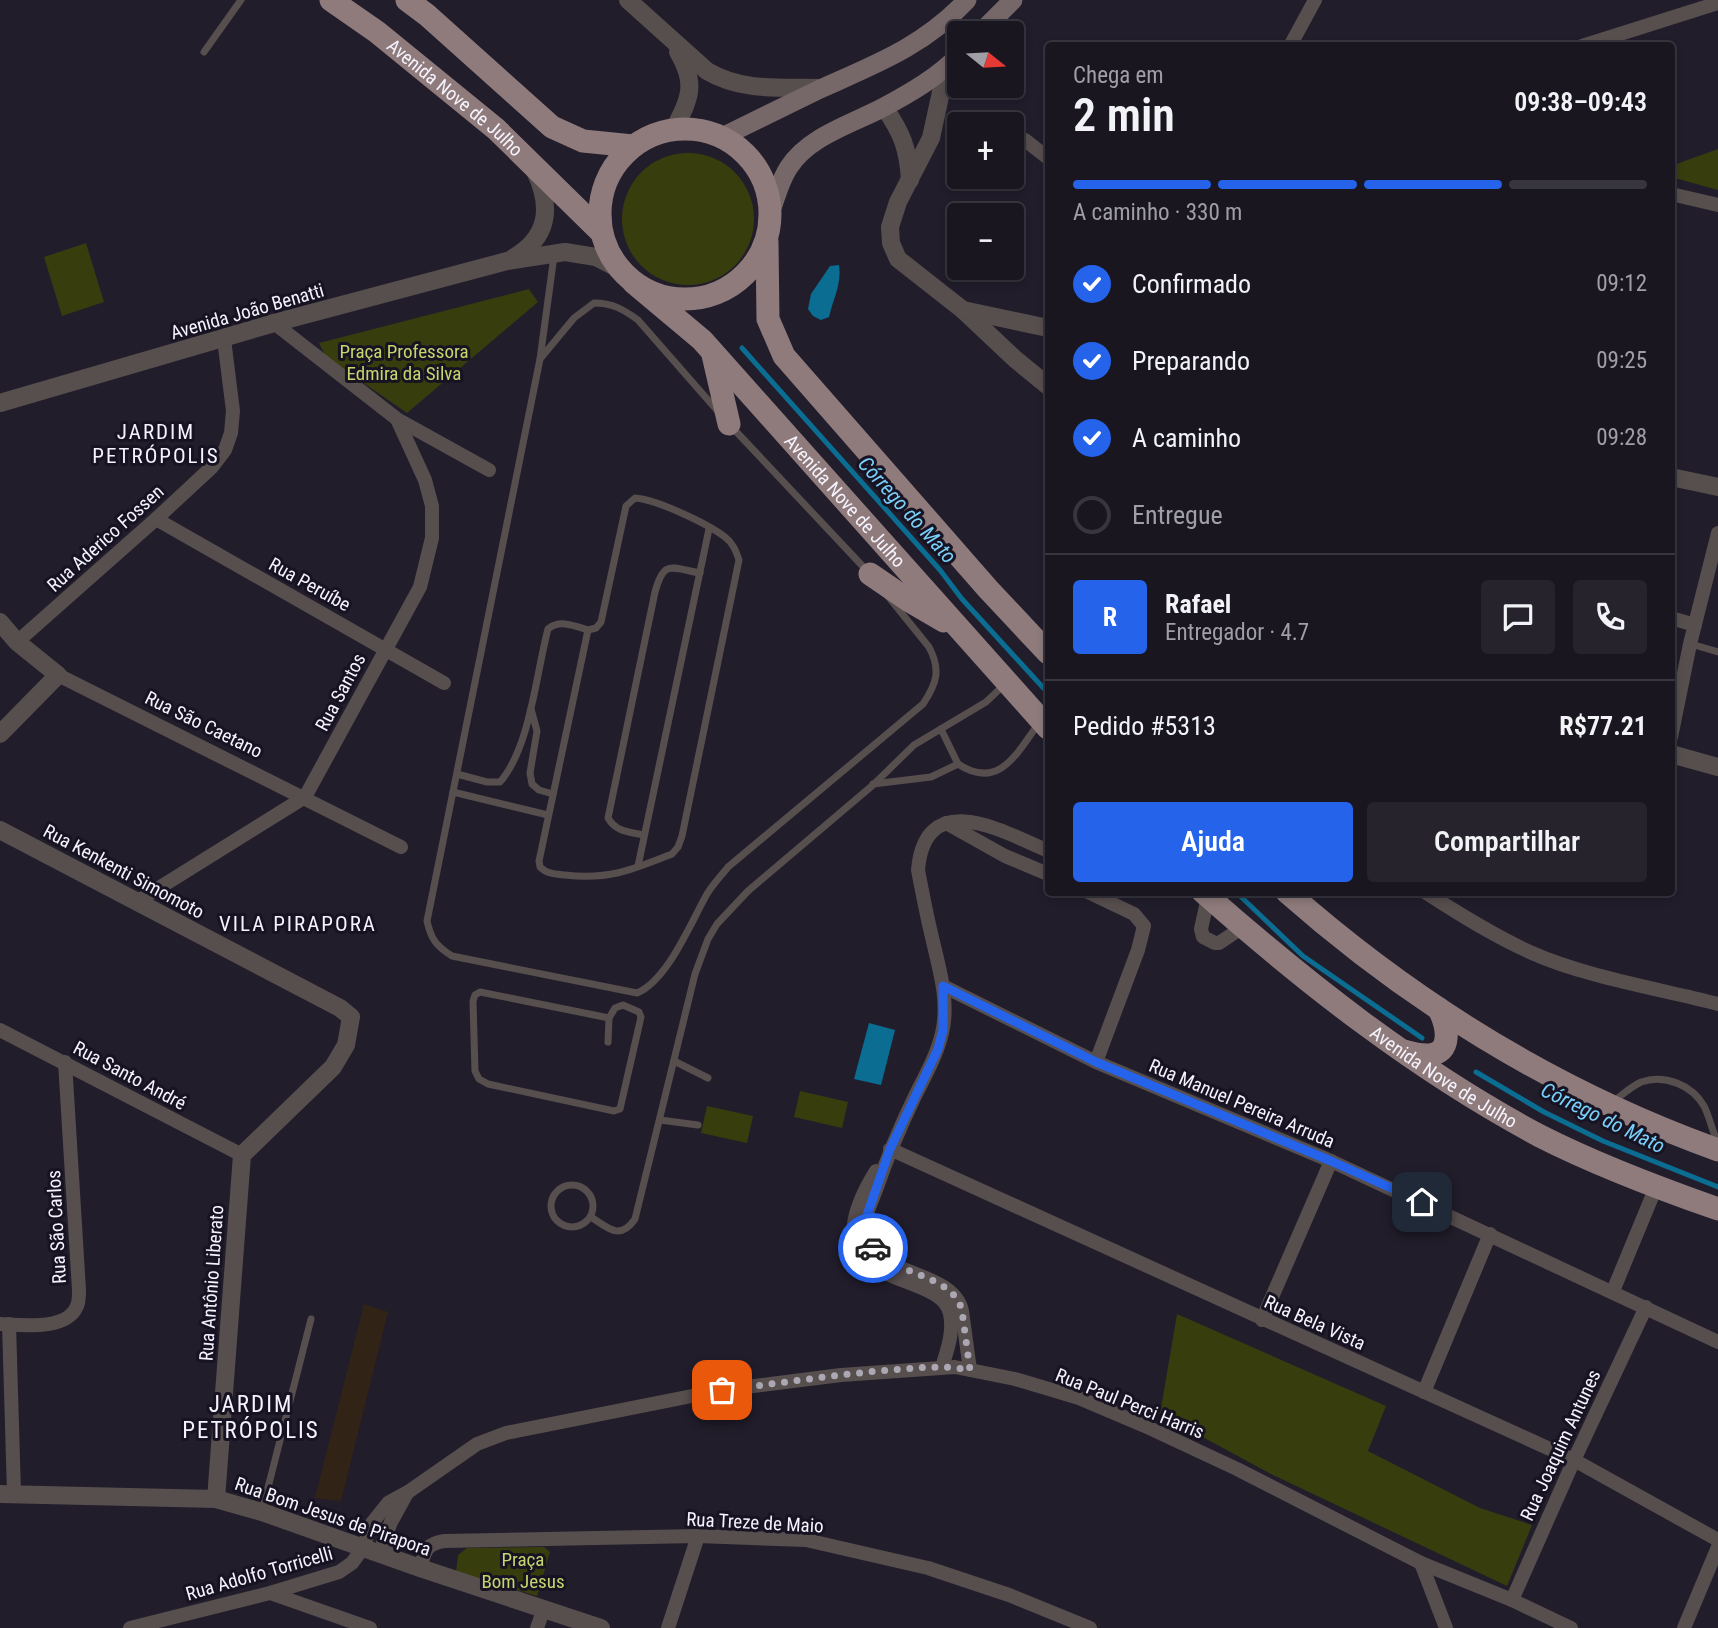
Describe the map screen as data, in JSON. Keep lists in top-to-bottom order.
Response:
{
  "streets": {
    "main road": ["Avenida Nove de Julho"],
    "street": [
      "Avenida João Benatti",
      "Rua Aderico Fossen",
      "Rua Peruíbe",
      "Rua Santos",
      "Rua São Caetano",
      "Rua Kenkenti Simomoto",
      "Rua Santo André",
      "Rua Manuel Pereira Arruda",
      "Rua São Carlos",
      "Rua Antônio Liberato",
      "Rua Bela Vista",
      "Rua Paul Perci Harris",
      "Rua Joaquim Antunes",
      "Rua Bom Jesus de Pirapora",
      "Rua Treze de Maio",
      "Rua Adolfo Torricelli"
    ]
  },
  "crossings": [
    ["Avenida Nove de Julho", "Avenida João Benatti"],
    ["Avenida João Benatti", "Rua Aderico Fossen"],
    ["Rua Aderico Fossen", "Rua Peruíbe"],
    ["Rua Aderico Fossen", "Rua São Caetano"],
    ["Rua Peruíbe", "Rua Santos"],
    ["Rua Santos", "Rua São Caetano"],
    ["Rua Santos", "Rua Kenkenti Simomoto"],
    ["Rua Kenkenti Simomoto", "Rua Santo André"],
    ["Rua Kenkenti Simomoto", "Rua Antônio Liberato"],
    ["Rua Santo André", "Rua São Carlos"],
    ["Rua Santo André", "Rua Antônio Liberato"],
    ["Rua Manuel Pereira Arruda", "Rua Joaquim Antunes"],
    ["Rua Antônio Liberato", "Rua Bom Jesus de Pirapora"],
    ["Rua Bela Vista", "Rua Joaquim Antunes"],
    ["Rua Paul Perci Harris", "Rua Joaquim Antunes"],
    ["Rua Paul Perci Harris", "Rua Bom Jesus de Pirapora"],
    ["Rua Paul Perci Harris", "Rua Adolfo Torricelli"],
    ["Rua Bom Jesus de Pirapora", "Rua Treze de Maio"],
    ["Rua Bom Jesus de Pirapora", "Rua Adolfo Torricelli"]
  ],
  "districts": ["JARDIM PETRÓPOLIS", "VILA PIRAPORA", "JARDIM PETRÓPOLIS"],
  "water": ["Córrego do Mato"],
  "parks": ["Praça Professora Edmira da Silva", "Praça Bom Jesus"],
  "north": "right",
  "page": {
    "map_buttons": ["+", "−"],
    "heading": ["2 min", "Chega em", "09:38–09:43"],
    "panel": [
      "Rafael",
      "Entregador · 4.7",
      "Pedido #5313",
      "R$77.21"
    ],
    "bar": "A caminho · 330 m",
    "list": [
      ["Confirmado", "09:12"],
      ["Preparando", "09:25"],
      ["A caminho", "09:28"],
      "Entregue"
    ],
    "round": "R",
    "buttons": ["Ajuda", "Compartilhar"]
  }
}
